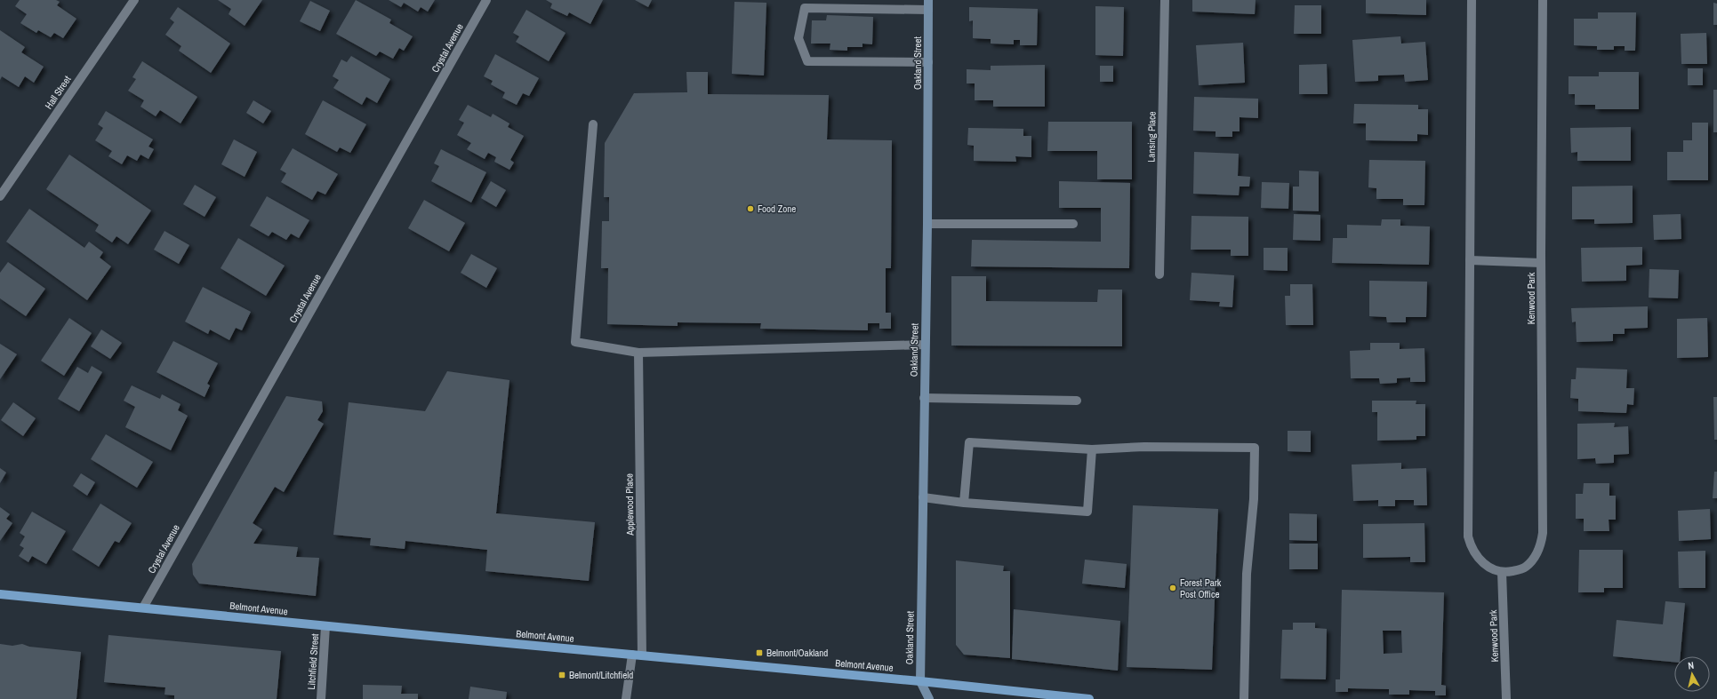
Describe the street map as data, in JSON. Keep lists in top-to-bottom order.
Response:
{
  "streets": {
    "main road": ["Oakland Street", "Belmont Avenue"],
    "street": [
      "Crystal Avenue",
      "Hall Street",
      "Lansing Place",
      "Kenwood Park",
      "Applewood Place",
      "Litchfield Street"
    ]
  },
  "crossings": [
    ["Crystal Avenue", "Belmont Avenue"],
    ["Oakland Street", "Belmont Avenue"],
    ["Applewood Place", "Belmont Avenue"],
    ["Belmont Avenue", "Litchfield Street"]
  ],
  "places": {
    "other": ["Food Zone", "Forest Park Post Office"],
    "transit": ["Belmont/Oakland", "Belmont/Litchfield"]
  },
  "north": "top"
}
